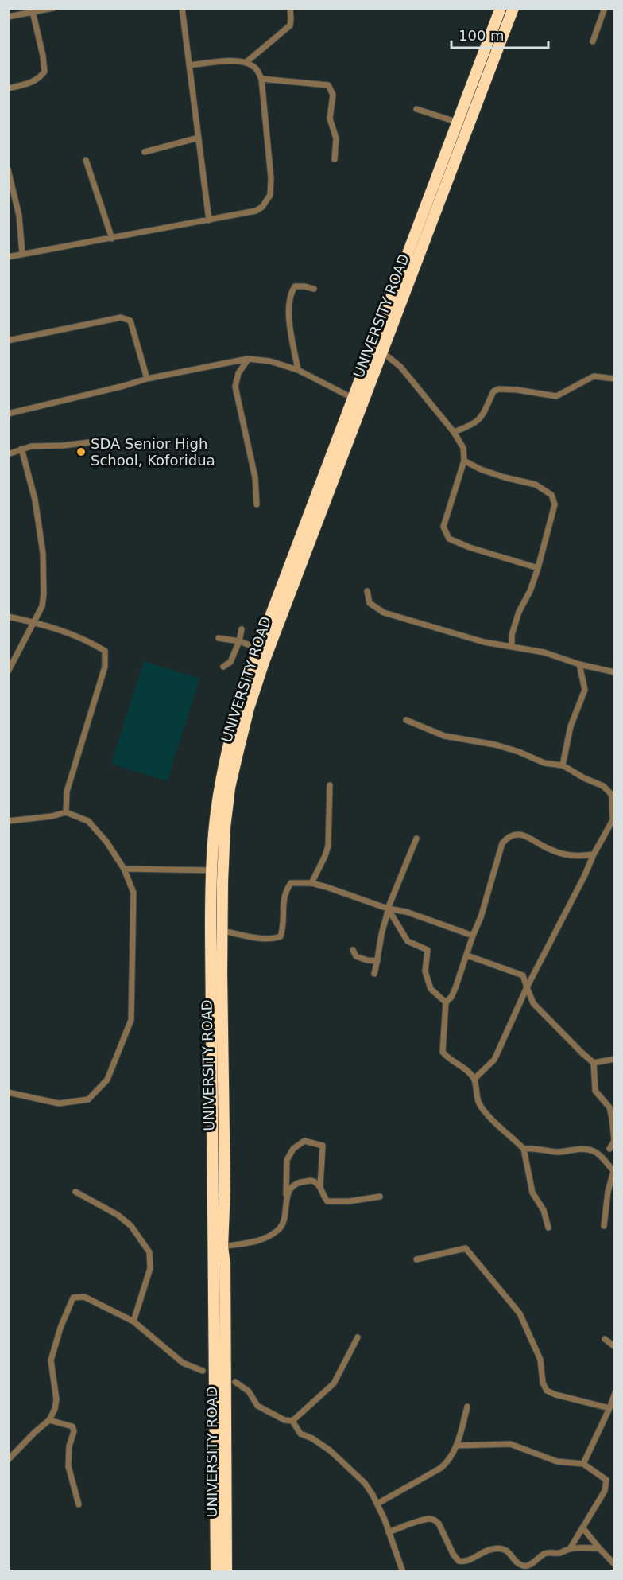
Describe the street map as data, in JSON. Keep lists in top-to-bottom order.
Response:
{
  "streets": {
    "highway": ["UNIVERSITY ROAD"]
  },
  "places": ["SDA Senior High School, Koforidua"],
  "scale_bar": "100 m"
}
